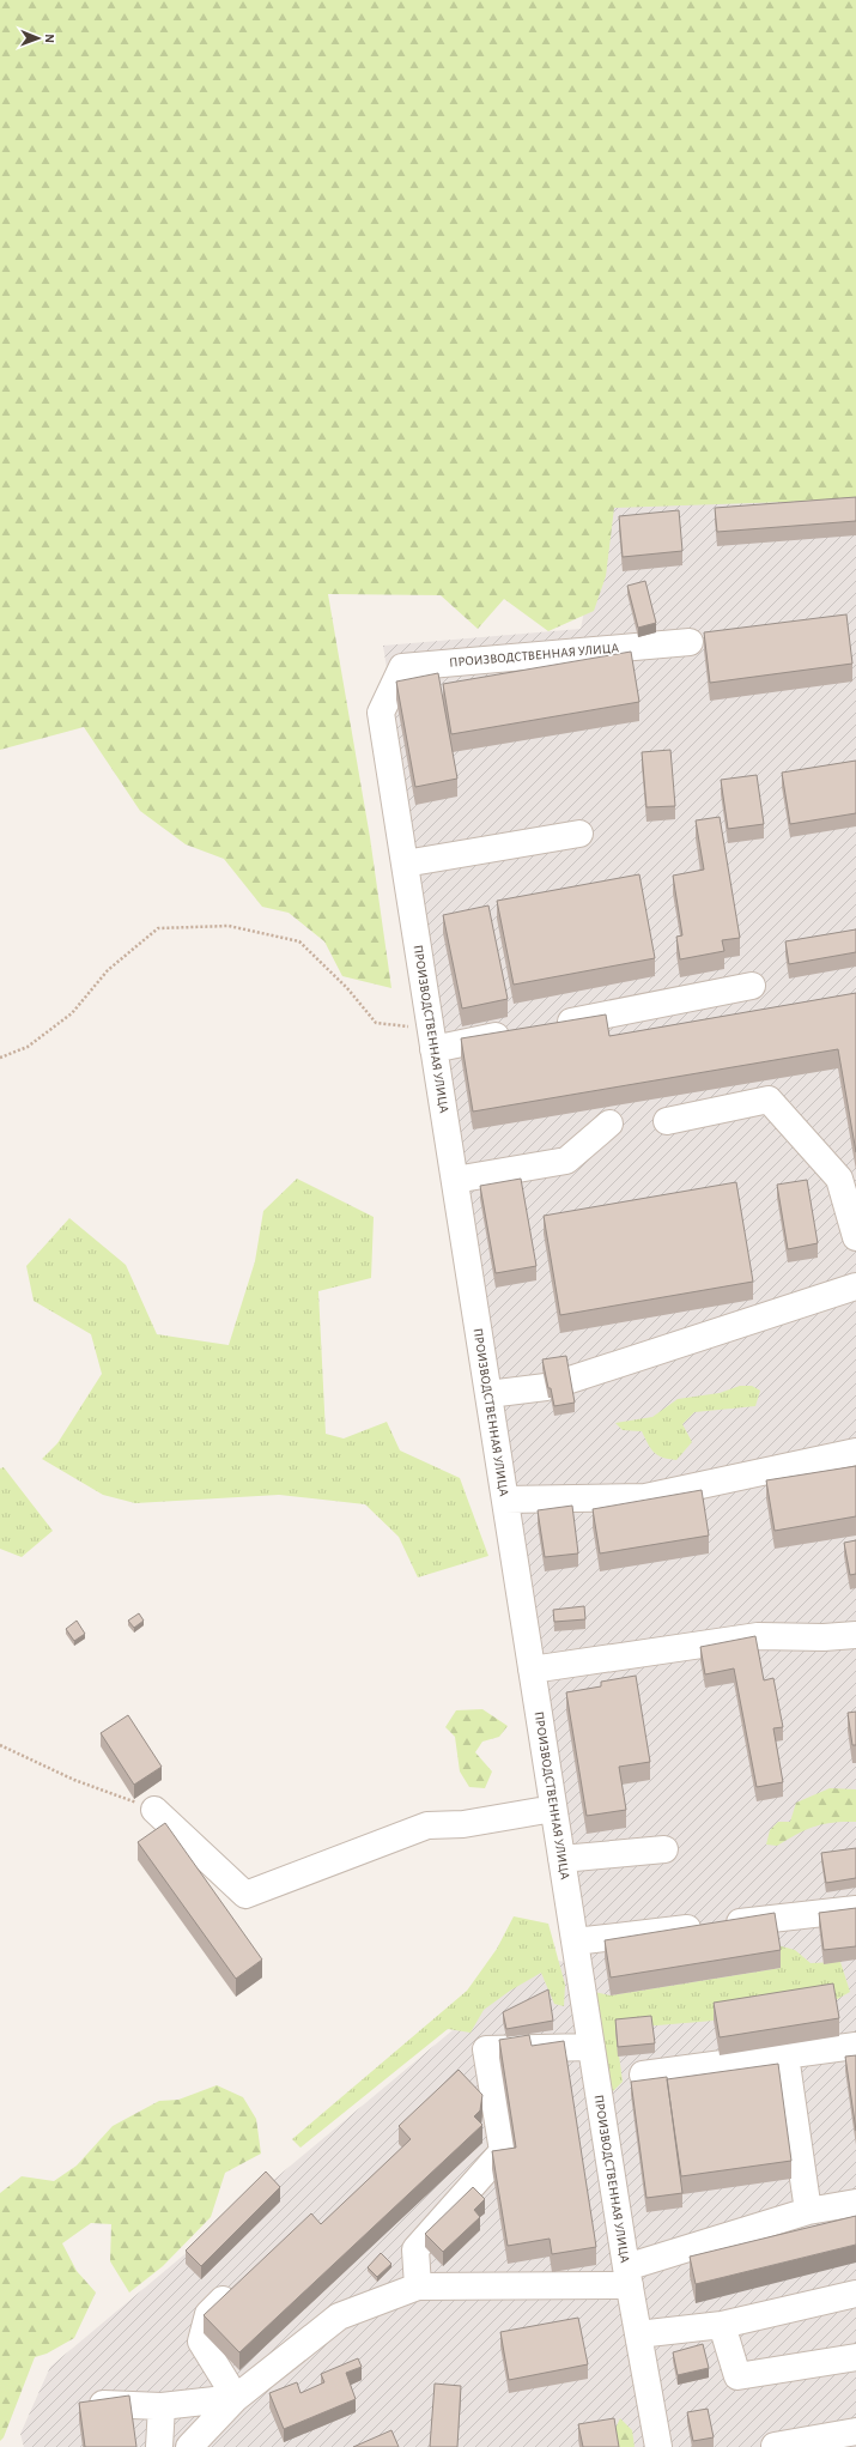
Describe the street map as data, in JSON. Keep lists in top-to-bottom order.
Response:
{
  "streets": {
    "street": ["ПРОИЗВОДСТВЕННАЯ УЛИЦА"]
  },
  "north": "right"
}
